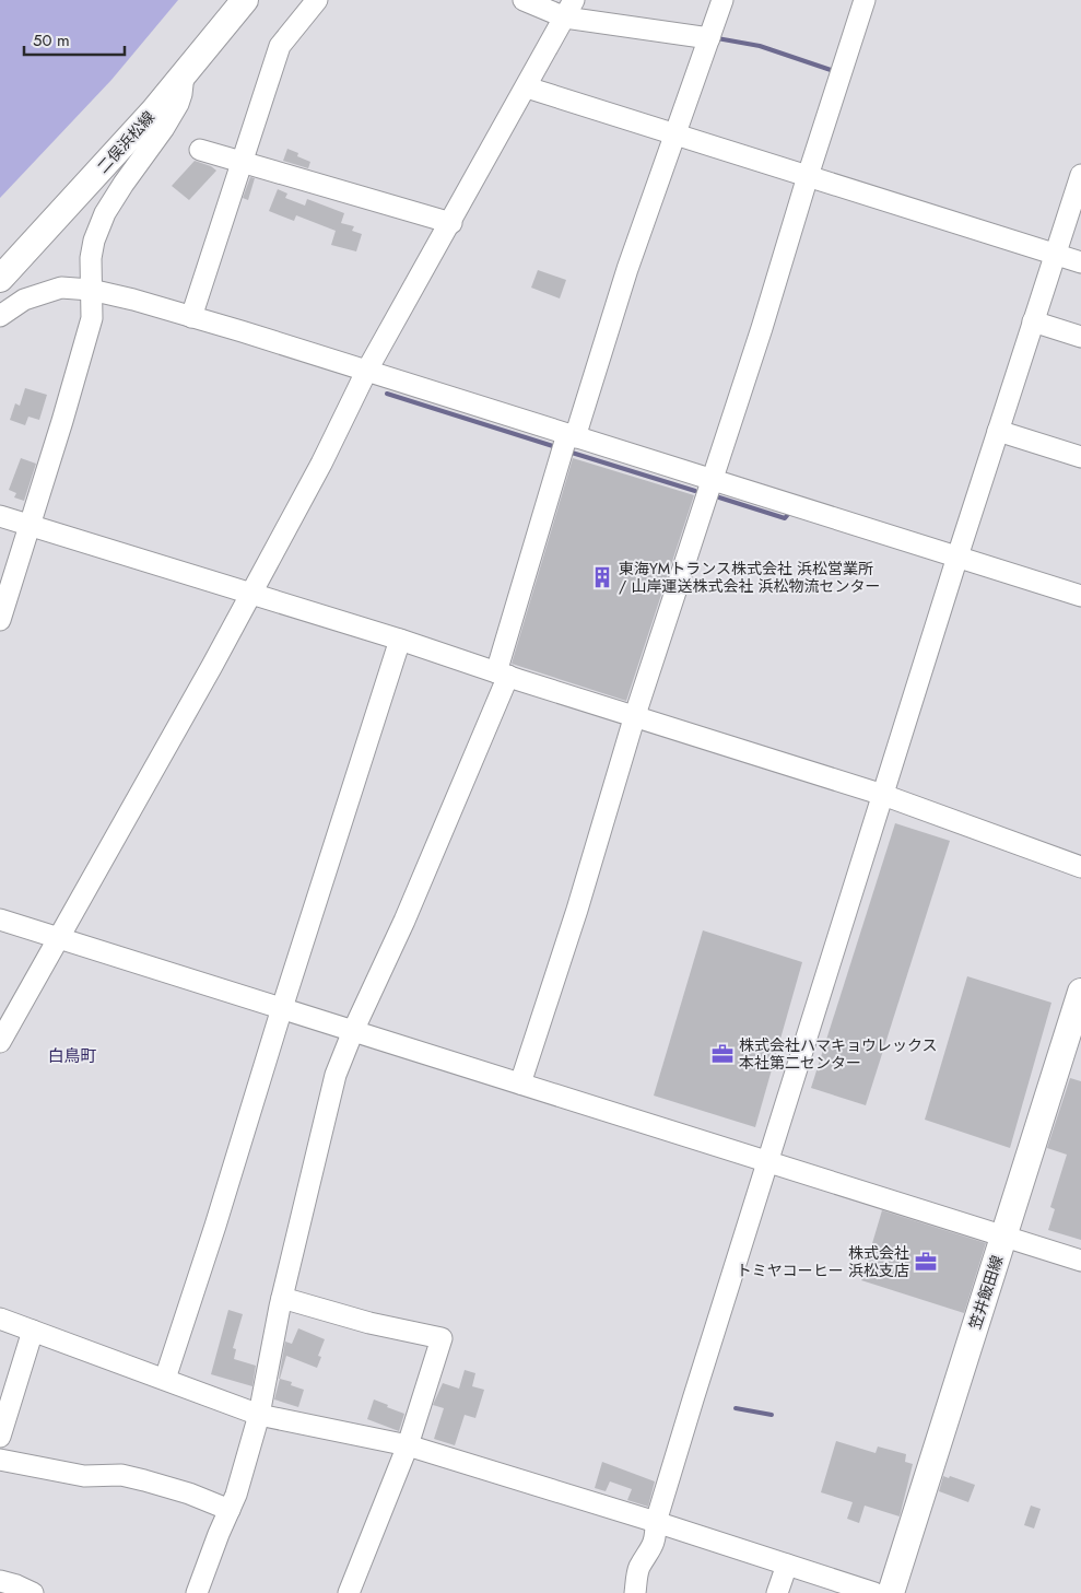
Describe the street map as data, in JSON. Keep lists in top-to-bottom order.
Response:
{
  "streets": {
    "main road": ["二俣浜松線", "笠井飯田線"]
  },
  "districts": ["白鳥町"],
  "places": {
    "building": ["東海YMトランス株式会社 浜松営業所 / 山岸運送株式会社 浜松物流センター"],
    "office": ["株式会社ハマキョウレックス 本社第二センター", "株式会社 トミヤコーヒー 浜松支店"]
  },
  "scale_bar": "50 m"
}
